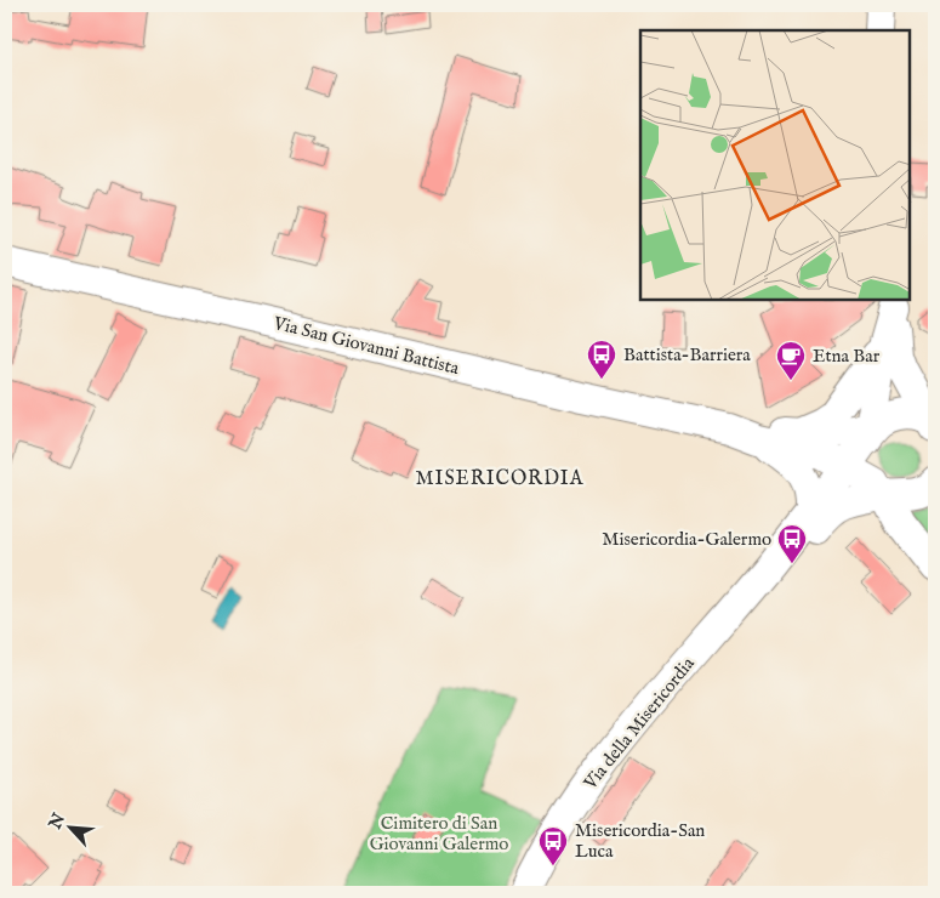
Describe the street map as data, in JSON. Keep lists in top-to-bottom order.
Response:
{
  "streets": {
    "main road": ["Via San Giovanni Battista", "Via della Misericordia"]
  },
  "districts": ["MISERICORDIA"],
  "parks": ["Cimitero di San Giovanni Galermo"],
  "places": {
    "bus stop": ["Battista-Barriera", "Misericordia-Galermo", "Misericordia-San Luca"],
    "cafe": ["Etna Bar"]
  },
  "north": "top left"
}
